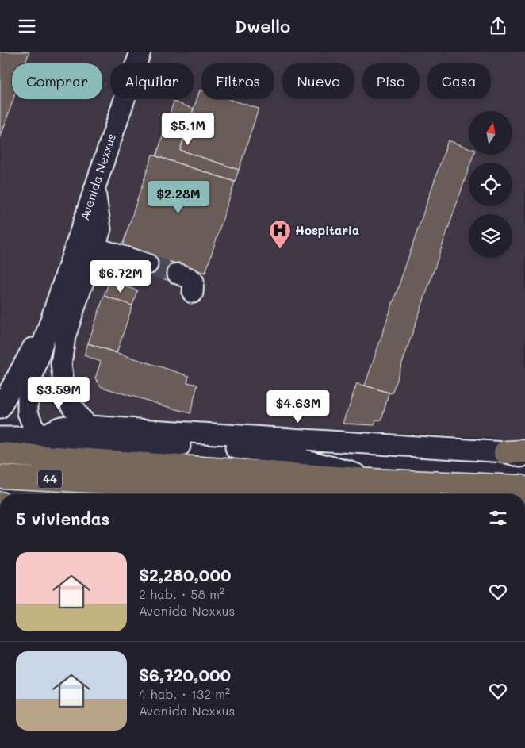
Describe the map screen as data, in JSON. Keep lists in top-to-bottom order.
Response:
{
  "streets": {
    "main road": ["44"],
    "street": ["Avenida Nexxus"]
  },
  "places": {
    "hospital": ["Hospitaria"]
  },
  "north": "top",
  "page": {
    "header": "Dwello",
    "chip": [
      "Comprar",
      "Alquilar",
      "Filtros",
      "Nuevo",
      "Piso",
      "Casa"
    ],
    "price": [
      "$5.1M",
      "$2.28M",
      "$6.72M",
      "$3.59M",
      "$4.63M"
    ],
    "heading": "5 viviendas",
    "list": [
      {
        "name": "$2,280,000",
        "note": "2 hab. · 58 m² · Avenida Nexxus"
      },
      {
        "name": "$6,720,000",
        "note": "4 hab. · 132 m² · Avenida Nexxus"
      }
    ]
  }
}
